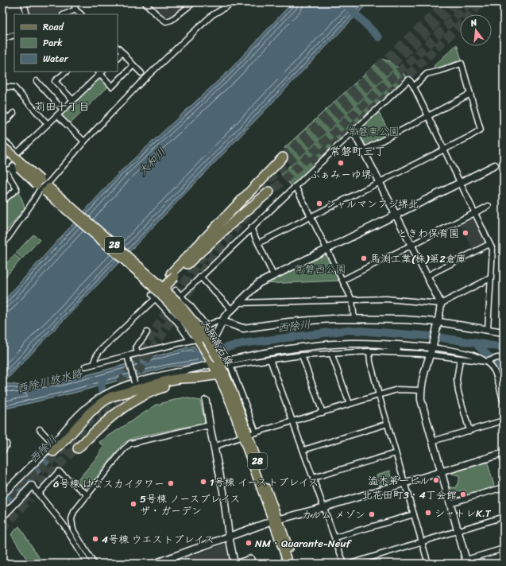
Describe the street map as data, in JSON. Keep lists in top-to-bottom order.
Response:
{
  "streets": {
    "main road": ["28", "大阪高石線"]
  },
  "crossings": [
    ["28", "大阪高石線"]
  ],
  "districts": ["苅田十丁目", "常磐町三丁"],
  "water": ["大和川", "西除川", "西除川放水路"],
  "parks": ["常磐東公園", "常磐西公園"],
  "places": [
    "ふぁみーゆ堺",
    "シャルマンフジ堺北",
    "ときわ保育園",
    "馬渕工業(株)第2倉庫",
    "澁木第一ビル",
    "1号棟 イーストプレイス",
    "6号棟 はなスカイタワー",
    "北花田町3・4丁会館",
    "5号棟 ノースプレイス ザ・ガーデン",
    "シャトレK.T",
    "カルム メゾン",
    "4号棟 ウエストプレイス",
    "NM・Quarante-Neuf"
  ],
  "legend": ["Road", "Park", "Water"],
  "north": "top"
}
